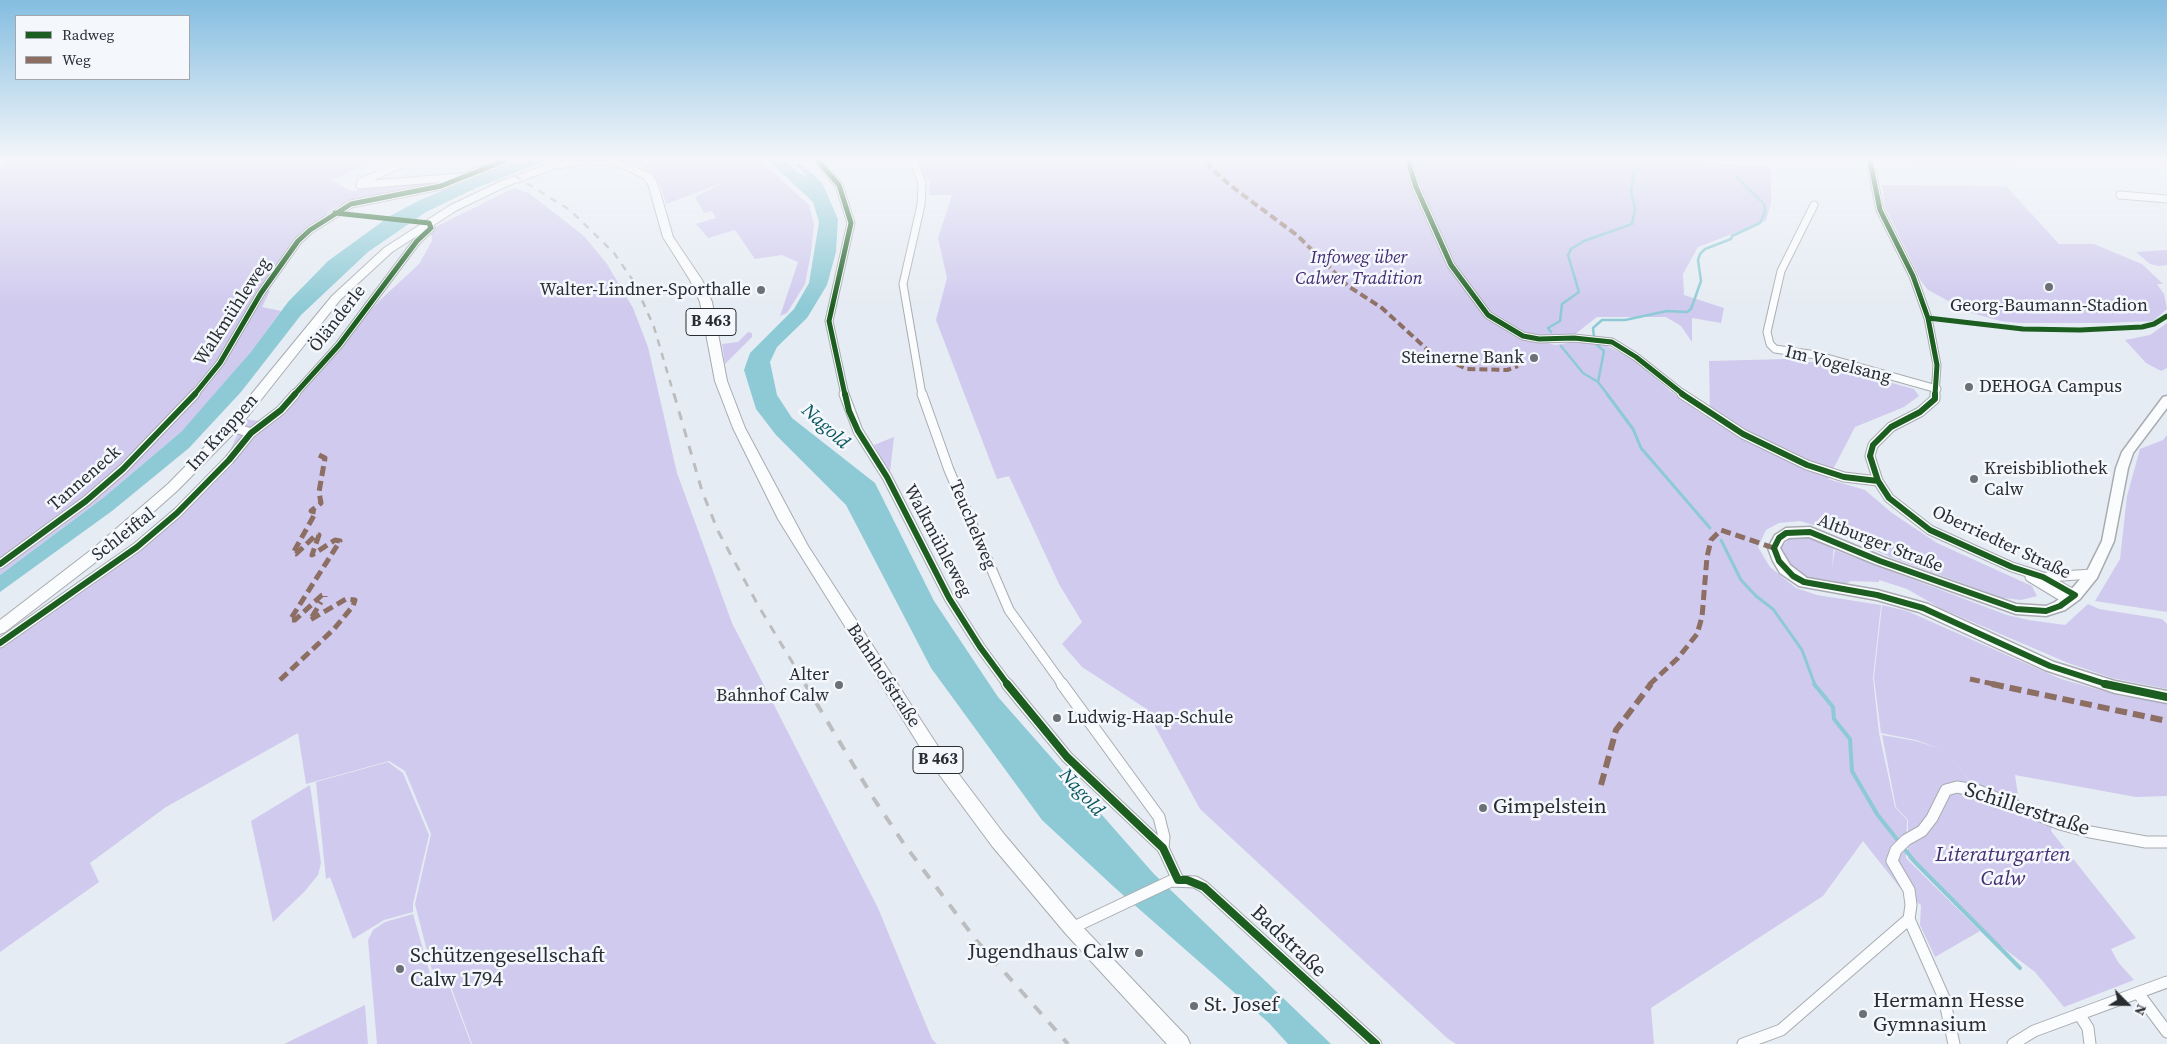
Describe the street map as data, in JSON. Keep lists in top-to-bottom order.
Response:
{
  "streets": {
    "main road": ["B 463", "Im Krappen", "Bahnhofstraße"],
    "street": [
      "Walkmühleweg",
      "Öländerle",
      "Im Vogelsang",
      "Tanneneck",
      "Teuchelweg",
      "Schleiftal",
      "Oberriedter Straße",
      "Altburger Straße",
      "Schillerstraße",
      "Badstraße"
    ]
  },
  "crossings": [
    ["Walkmühleweg", "Tanneneck"],
    ["Walkmühleweg", "Teuchelweg"],
    ["Walkmühleweg", "Badstraße"],
    ["Öländerle", "Im Krappen"],
    ["Öländerle", "Schleiftal"],
    ["Im Vogelsang", "Oberriedter Straße"],
    ["Im Krappen", "Bahnhofstraße"],
    ["Oberriedter Straße", "Altburger Straße"]
  ],
  "water": ["Nagold"],
  "parks": ["Infoweg über Calwer Tradition", "Literaturgarten Calw"],
  "places": [
    "Georg-Baumann-Stadion",
    "Walter-Lindner-Sporthalle",
    "Steinerne Bank",
    "DEHOGA Campus",
    "Kreisbibliothek Calw",
    "Alter Bahnhof Calw",
    "Ludwig-Haap-Schule",
    "Gimpelstein",
    "Jugendhaus Calw",
    "Schützengesellschaft Calw 1794",
    "St. Josef",
    "Hermann Hesse Gymnasium"
  ],
  "legend": ["Radweg", "Weg"],
  "north": "bottom right"
}
